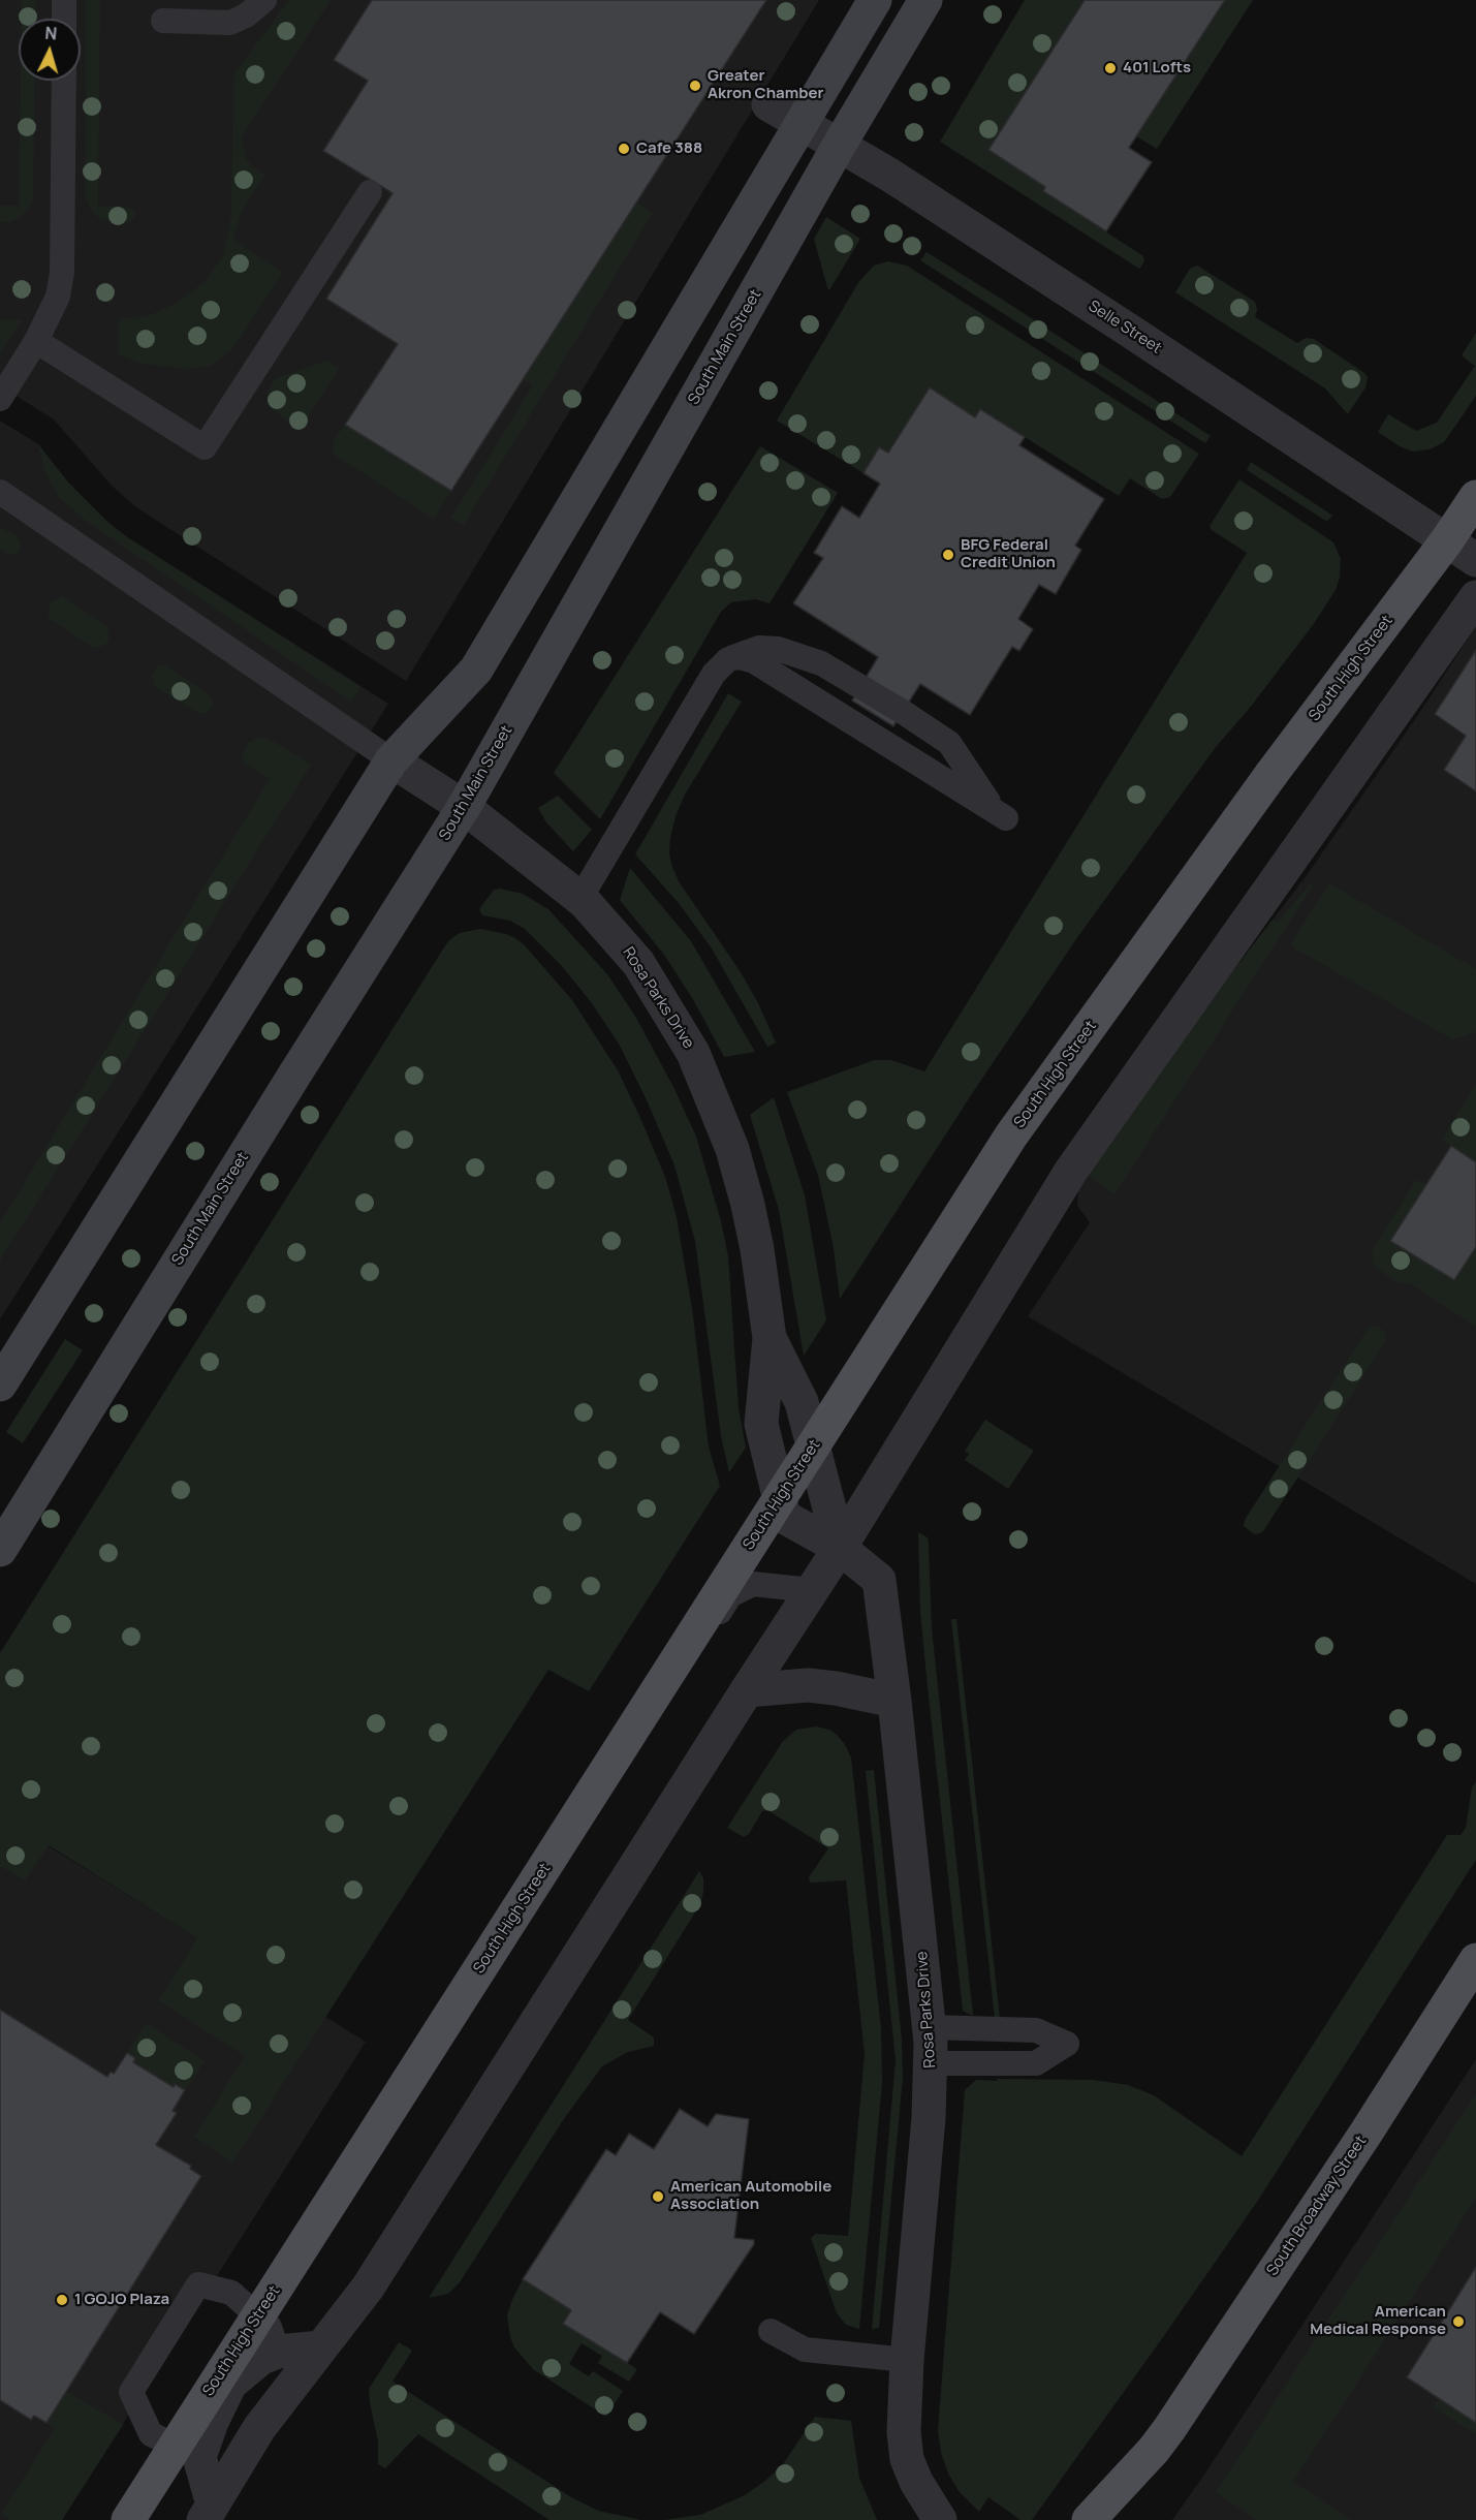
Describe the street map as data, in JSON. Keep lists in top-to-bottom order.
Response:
{
  "streets": {
    "main road": ["South Main Street", "South High Street", "South Broadway Street"],
    "street": ["Selle Street", "Rosa Parks Drive"]
  },
  "crossings": [
    ["Selle Street", "South Main Street"],
    ["Selle Street", "South High Street"],
    ["South Main Street", "Rosa Parks Drive"]
  ],
  "places": [
    "401 Lofts",
    "Greater Akron Chamber",
    "Cafe 388",
    "BFG Federal Credit Union",
    "American Automobile Association",
    "1 GOJO Plaza",
    "American Medical Response"
  ],
  "north": "top"
}
